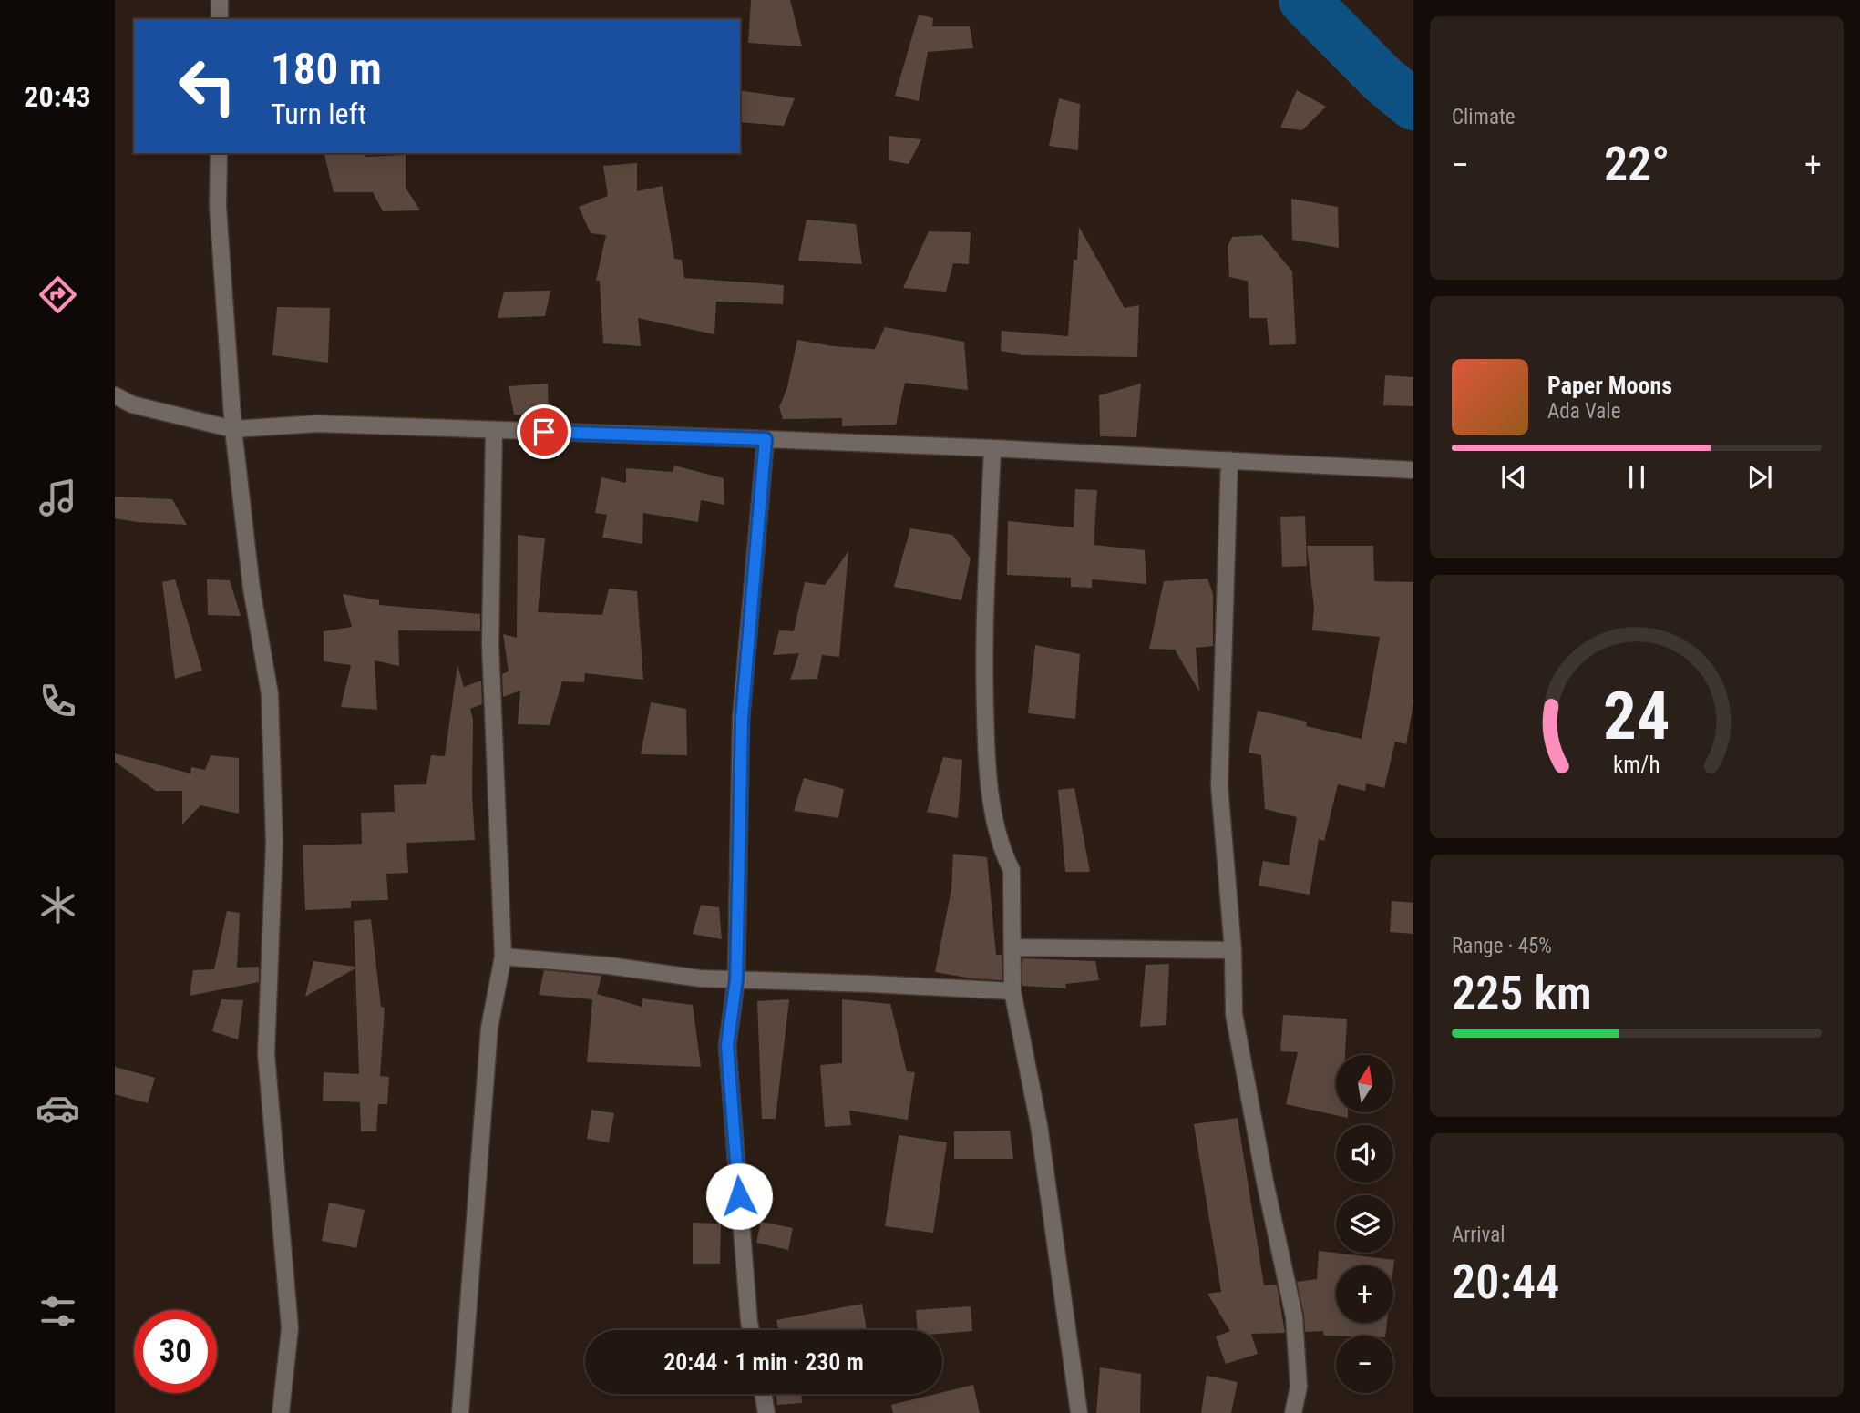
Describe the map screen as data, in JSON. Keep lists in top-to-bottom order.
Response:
{
  "north": "top",
  "page": {
    "tabs": "20:43",
    "tile": [
      "Climate",
      ["Range · 45%", "225 km"],
      ["Arrival", "20:44"]
    ],
    "turn": ["180 m", "Turn left"],
    "heat": ["−", "22°", "+"],
    "song": ["Paper Moons", "Ada Vale"],
    "map_buttons": ["+", "−"],
    "limit": "30",
    "trip": "20:44 · 1 min · 230 m",
    "gauge": ["24", "km/h"]
  }
}
